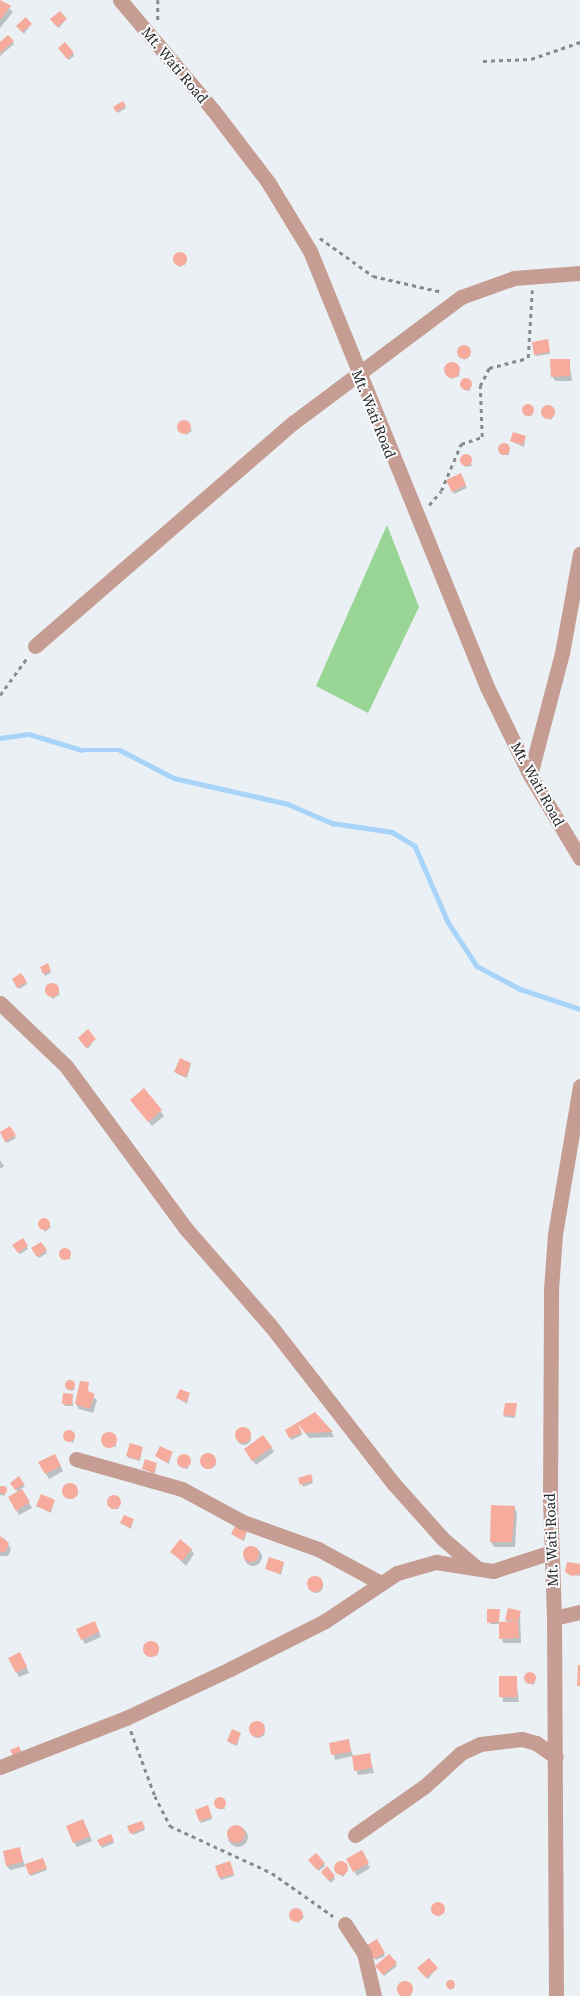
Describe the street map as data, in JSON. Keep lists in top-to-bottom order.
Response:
{
  "streets": {
    "street": ["Mt. Wati Road"]
  }
}
